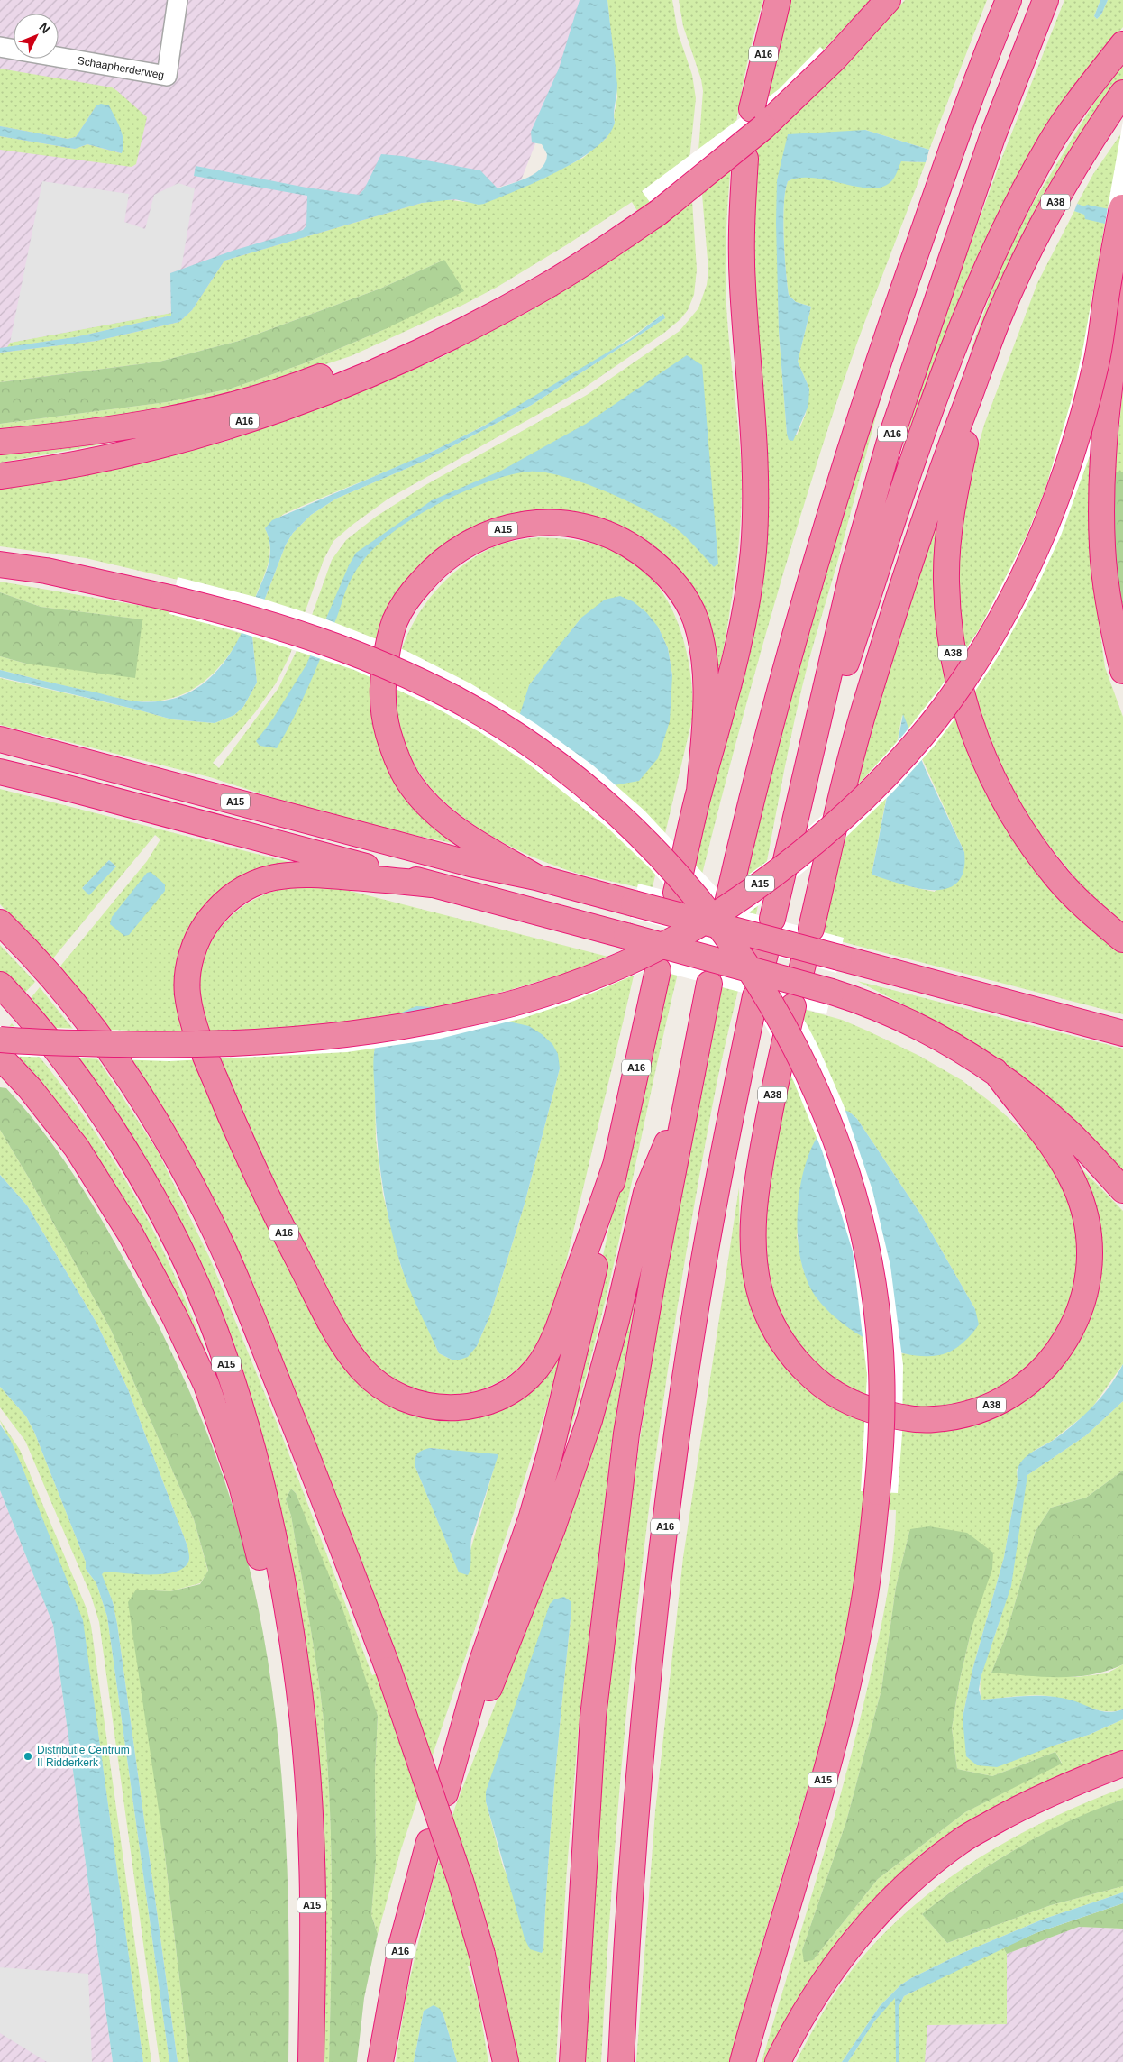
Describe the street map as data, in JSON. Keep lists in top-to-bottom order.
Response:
{
  "streets": {
    "highway": ["A16", "A38", "A15"],
    "street": ["Schaapherderweg"]
  },
  "crossings": [
    ["A16", "A38"],
    ["A16", "A15"],
    ["A38", "A15"]
  ],
  "places": ["Distributie Centrum II Ridderkerk"],
  "north": "top right"
}
